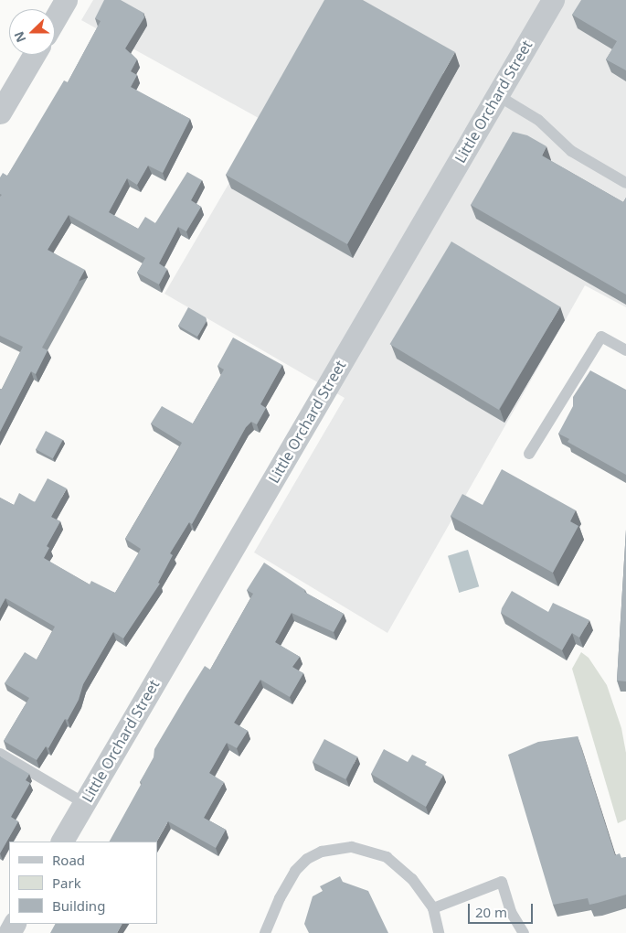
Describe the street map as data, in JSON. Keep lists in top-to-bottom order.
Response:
{
  "streets": {
    "street": ["Little Orchard Street"]
  },
  "legend": ["Road", "Park", "Building"],
  "scale_bar": "20 m",
  "north": "left"
}
